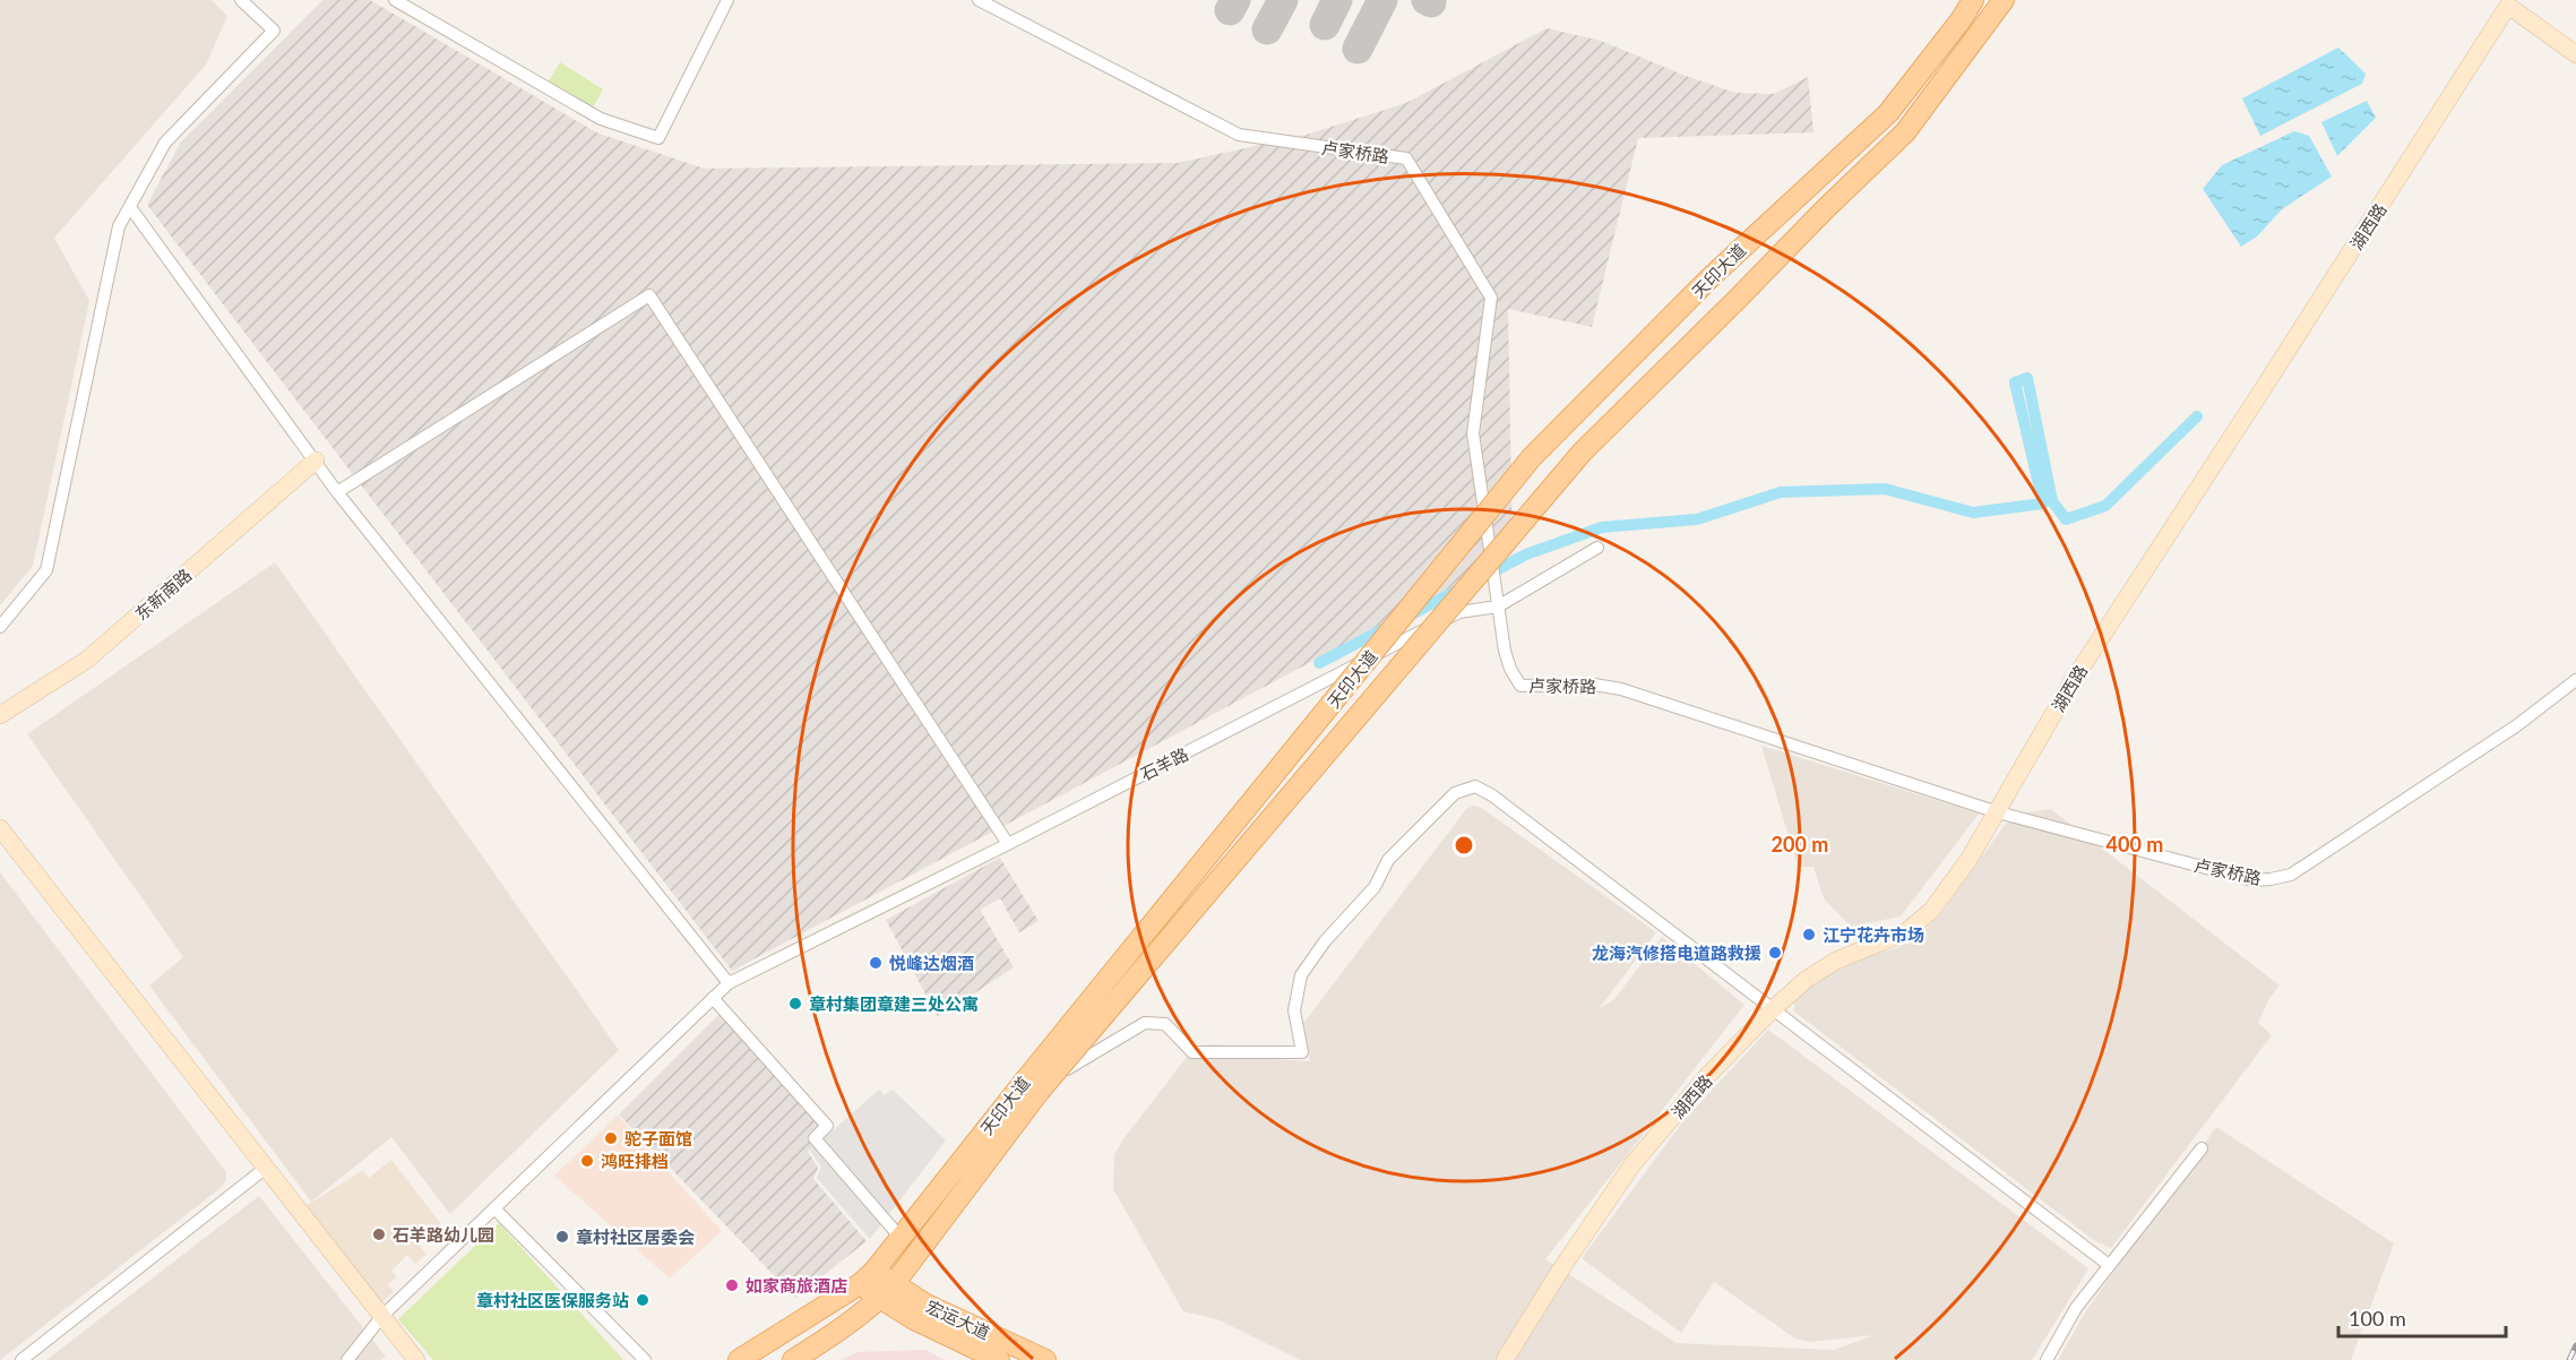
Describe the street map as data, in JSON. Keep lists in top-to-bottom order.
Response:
{
  "streets": {
    "main road": ["天印大道", "宏运大道"],
    "street": [
      "卢家桥路",
      "湖西路",
      "东新南路",
      "石羊路"
    ]
  },
  "crossings": [
    ["卢家桥路", "湖西路"],
    ["卢家桥路", "石羊路"],
    ["天印大道", "宏运大道"]
  ],
  "places": [
    "江宁花卉市场",
    "龙海汽修搭电道路救援",
    "悦峰达烟酒",
    "章村集团章建三处公寓",
    "驼子面馆",
    "鸿旺排档",
    "石羊路幼儿园",
    "章村社区居委会",
    "如家商旅酒店",
    "章村社区医保服务站"
  ],
  "scale_bar": "100 m",
  "rings": ["200 m", "400 m"]
}
